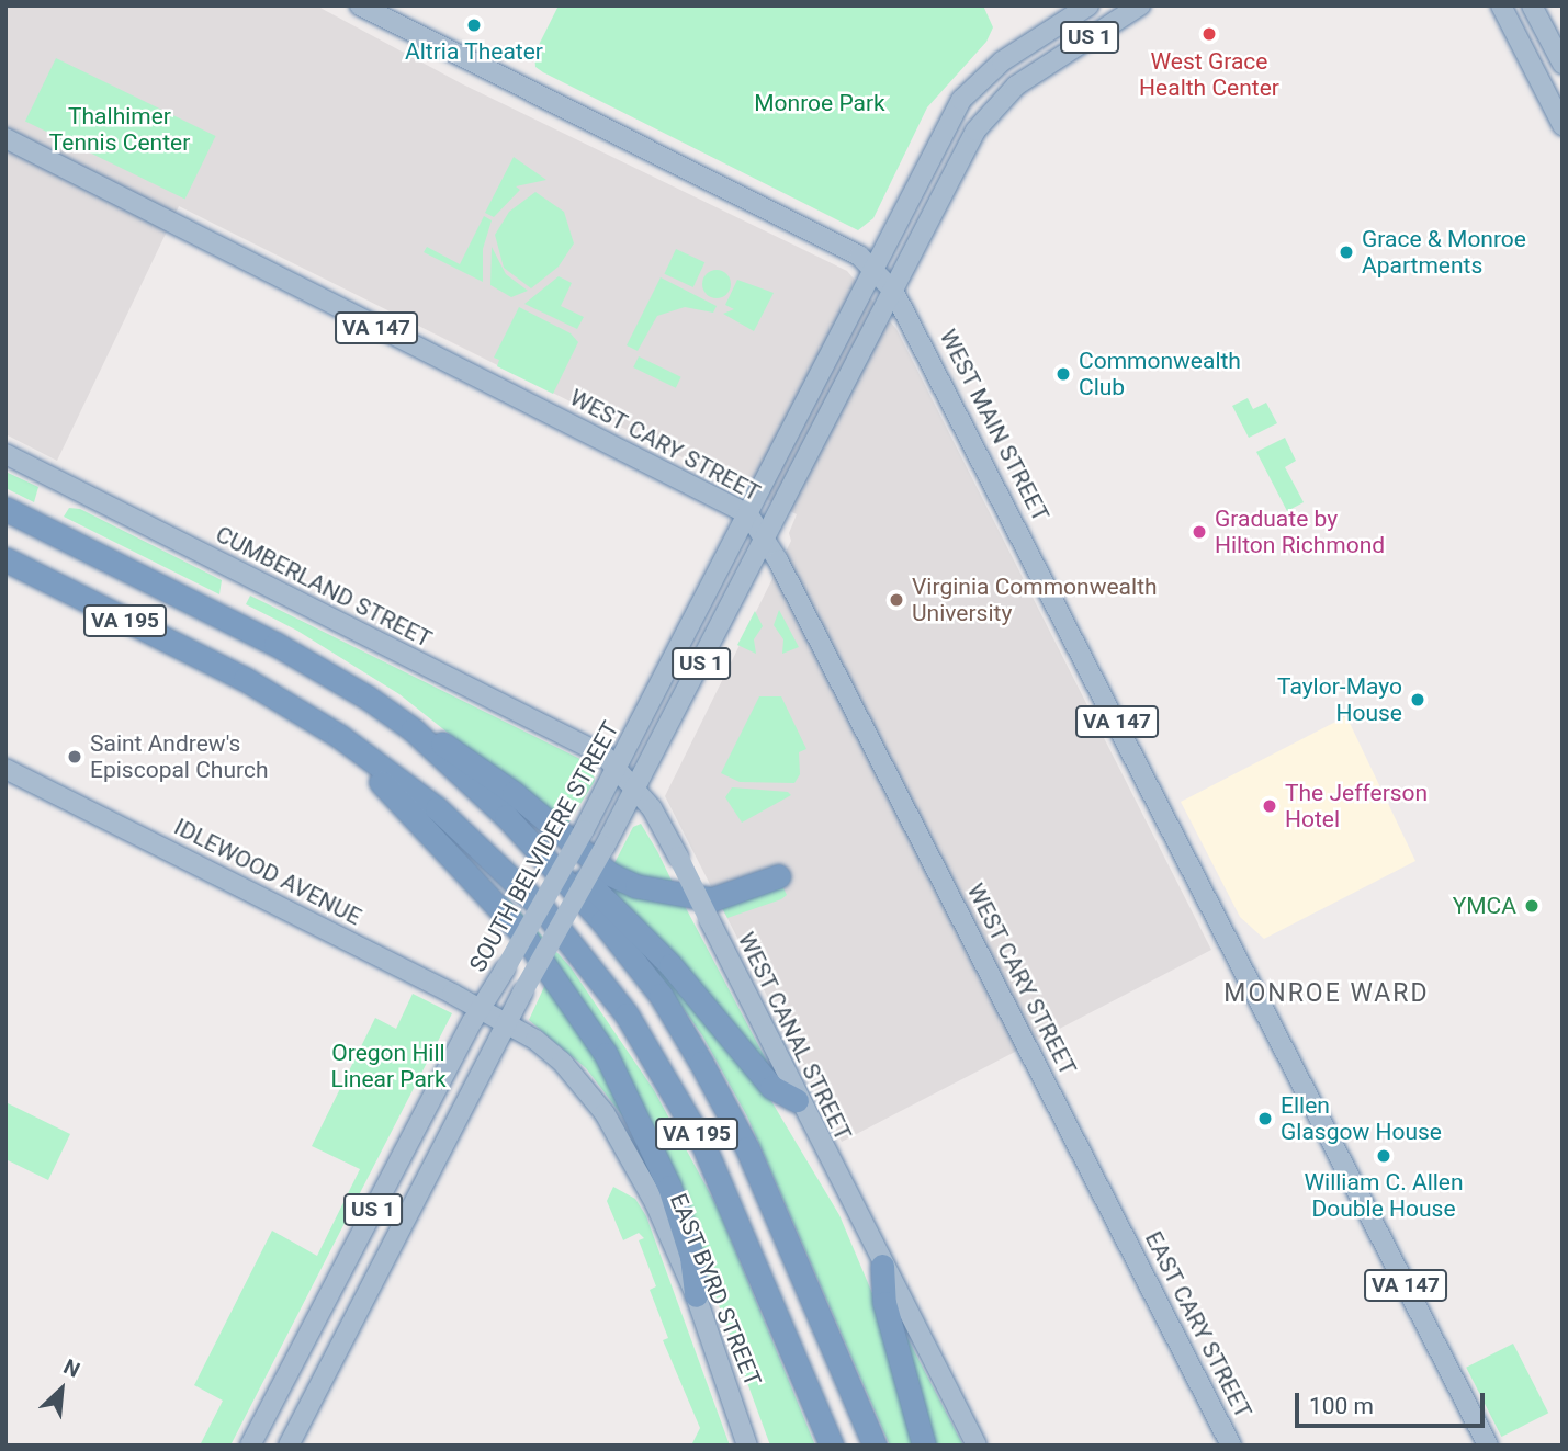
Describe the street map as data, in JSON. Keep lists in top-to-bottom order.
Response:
{
  "streets": {
    "highway": ["VA 195"],
    "main road": [
      "US 1",
      "VA 147",
      "WEST MAIN STREET",
      "WEST CARY STREET",
      "CUMBERLAND STREET",
      "SOUTH BELVIDERE STREET",
      "IDLEWOOD AVENUE",
      "WEST CANAL STREET",
      "EAST BYRD STREET",
      "EAST CARY STREET"
    ]
  },
  "crossings": [
    ["US 1", "WEST MAIN STREET"],
    ["US 1", "WEST CARY STREET"],
    ["US 1", "SOUTH BELVIDERE STREET"],
    ["US 1", "IDLEWOOD AVENUE"],
    ["US 1", "WEST CANAL STREET"],
    ["US 1", "EAST BYRD STREET"],
    ["WEST MAIN STREET", "SOUTH BELVIDERE STREET"],
    ["WEST CARY STREET", "SOUTH BELVIDERE STREET"],
    ["WEST CARY STREET", "EAST CARY STREET"],
    ["CUMBERLAND STREET", "SOUTH BELVIDERE STREET"],
    ["CUMBERLAND STREET", "WEST CANAL STREET"],
    ["SOUTH BELVIDERE STREET", "IDLEWOOD AVENUE"],
    ["SOUTH BELVIDERE STREET", "WEST CANAL STREET"],
    ["IDLEWOOD AVENUE", "EAST BYRD STREET"]
  ],
  "districts": ["MONROE WARD"],
  "parks": ["Monroe Park", "Thalhimer Tennis Center", "Oregon Hill Linear Park"],
  "places": [
    "Altria Theater",
    "West Grace Health Center",
    "Grace & Monroe Apartments",
    "Commonwealth Club",
    "Graduate by Hilton Richmond",
    "Virginia Commonwealth University",
    "Taylor-Mayo House",
    "Saint Andrew's Episcopal Church",
    "The Jefferson Hotel",
    "YMCA",
    "Ellen Glasgow House",
    "William C. Allen Double House"
  ],
  "scale_bar": "100 m",
  "north": "top right"
}
